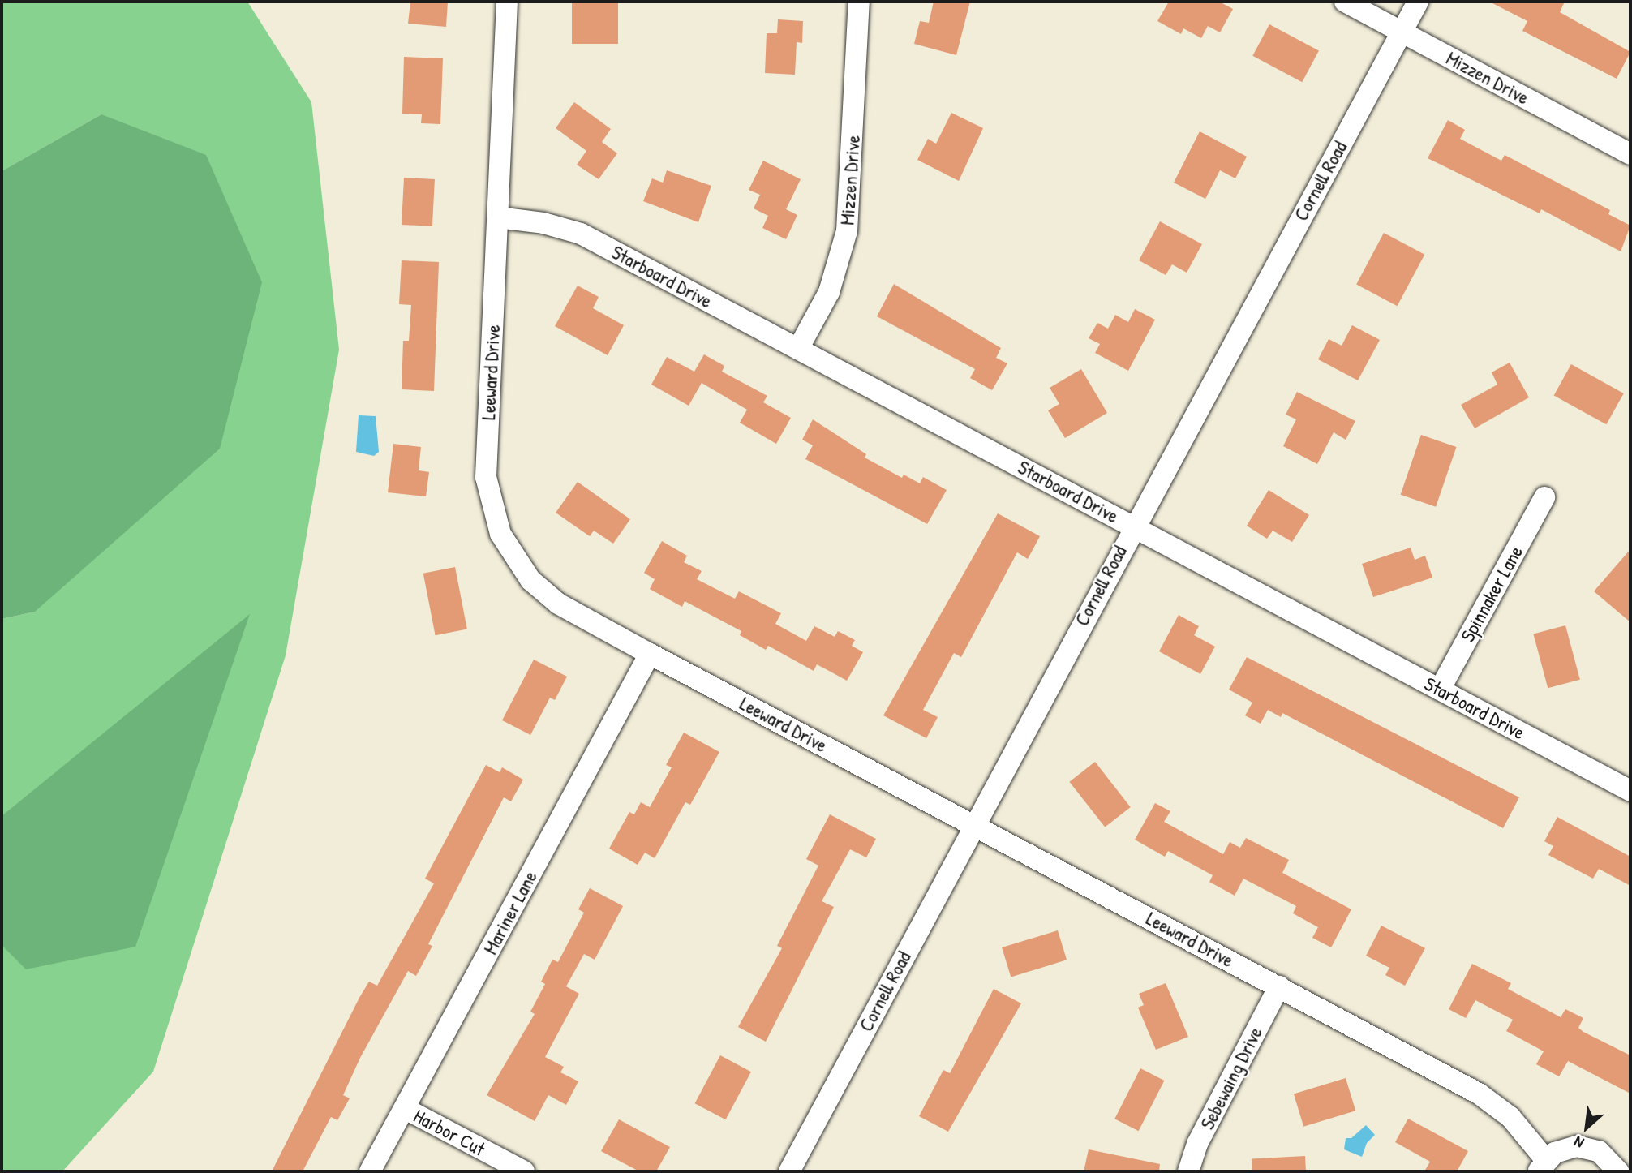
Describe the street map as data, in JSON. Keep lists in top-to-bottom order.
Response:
{
  "streets": {
    "street": [
      "Mizzen Drive",
      "Cornell Road",
      "Starboard Drive",
      "Leeward Drive",
      "Spinnaker Lane",
      "Mariner Lane",
      "Sebewaing Drive",
      "Harbor Cut"
    ]
  },
  "crossings": [
    ["Mizzen Drive", "Cornell Road"],
    ["Mizzen Drive", "Starboard Drive"],
    ["Cornell Road", "Starboard Drive"],
    ["Cornell Road", "Leeward Drive"],
    ["Starboard Drive", "Leeward Drive"],
    ["Starboard Drive", "Spinnaker Lane"],
    ["Leeward Drive", "Mariner Lane"],
    ["Leeward Drive", "Sebewaing Drive"],
    ["Mariner Lane", "Harbor Cut"]
  ],
  "north": "bottom left"
}
